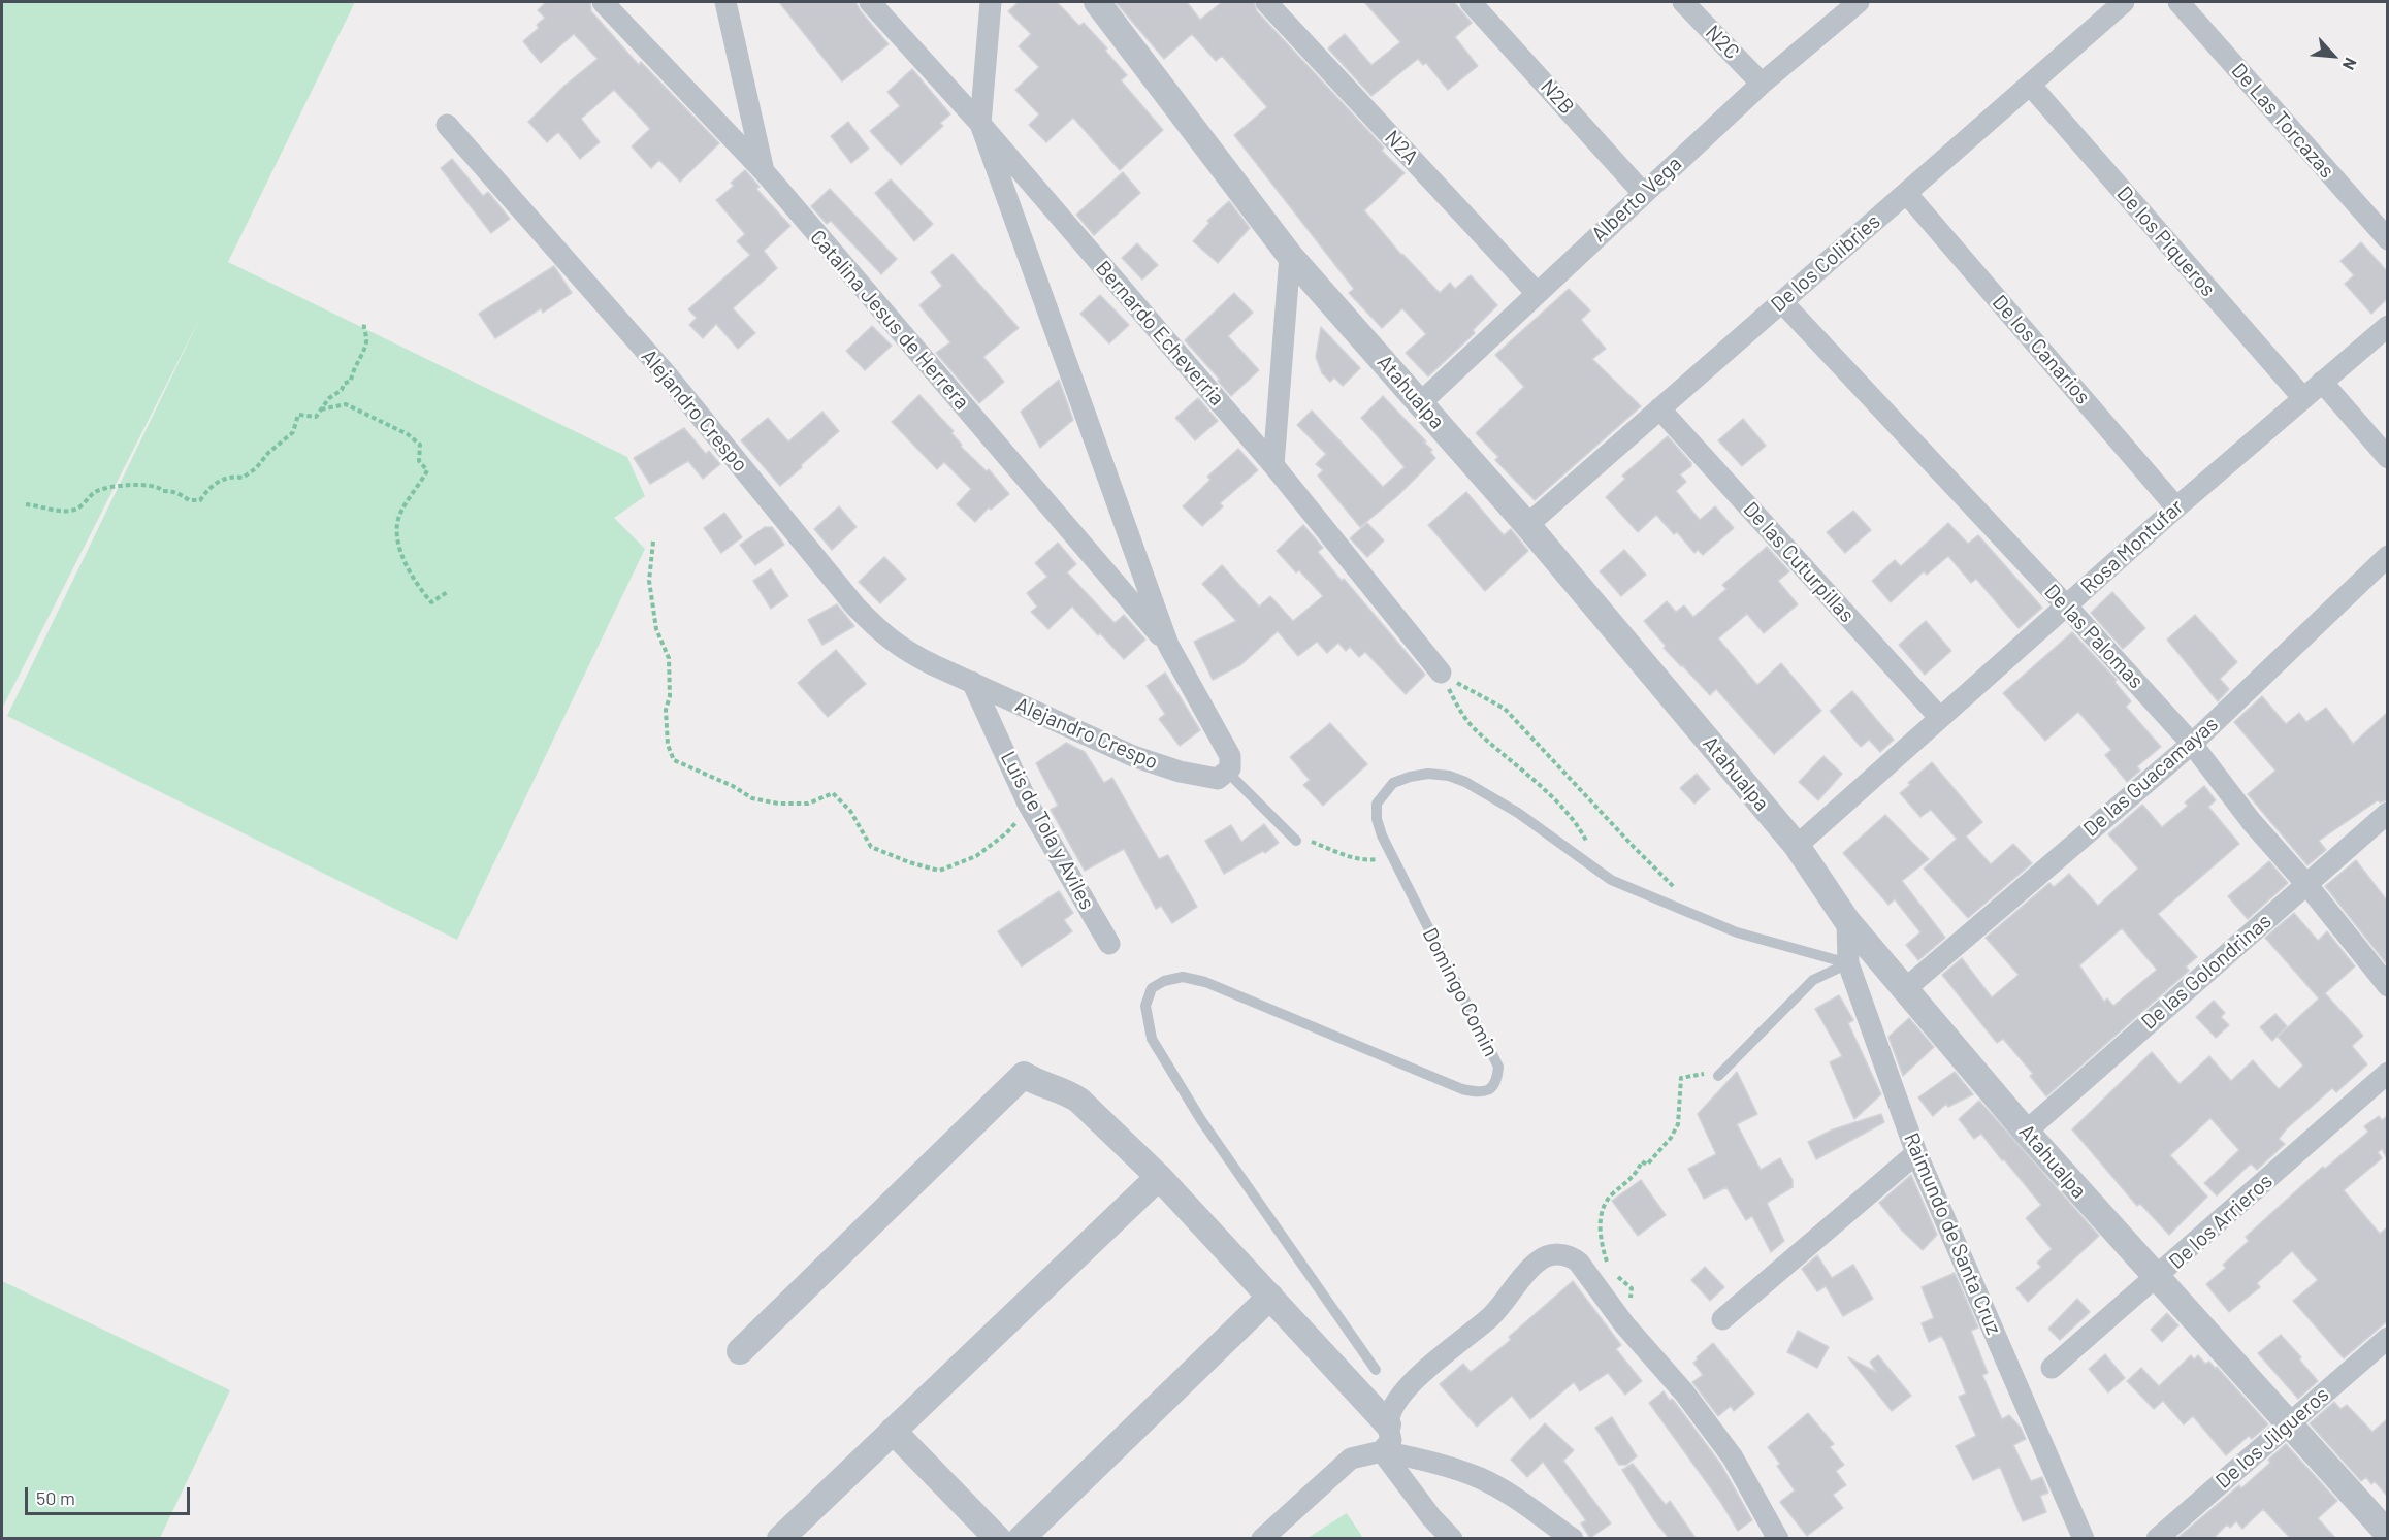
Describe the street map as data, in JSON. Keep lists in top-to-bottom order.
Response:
{
  "streets": {
    "street": [
      "N2C",
      "N2B",
      "De Las Torcazas",
      "N2A",
      "Alberto Vega",
      "De los Piqueros",
      "De los Colibries",
      "Catalina Jesus de Herrera",
      "Bernardo Echeverria",
      "De los Canarios",
      "Atahualpa",
      "Alejandro Crespo",
      "Rosa Montufar",
      "De las Cuturpillas",
      "De las Palomas",
      "De las Guacamayas",
      "Luis de Tola y Aviles",
      "De las Golondrinas",
      "De los Arrieros",
      "Raimundo de Santa Cruz",
      "De los Jilgueros"
    ],
    "lane": ["Domingo Comin"]
  },
  "crossings": [
    ["N2C", "Alberto Vega"],
    ["N2B", "Alberto Vega"],
    ["N2A", "Alberto Vega"],
    ["Alberto Vega", "Atahualpa"],
    ["De los Piqueros", "De los Colibries"],
    ["De los Piqueros", "Rosa Montufar"],
    ["De los Colibries", "De los Canarios"],
    ["De los Colibries", "Atahualpa"],
    ["De los Colibries", "De las Cuturpillas"],
    ["De los Colibries", "De las Palomas"],
    ["De los Canarios", "Rosa Montufar"],
    ["Atahualpa", "Rosa Montufar"],
    ["Atahualpa", "De las Guacamayas"],
    ["Atahualpa", "De las Golondrinas"],
    ["Atahualpa", "De los Arrieros"],
    ["Atahualpa", "Raimundo de Santa Cruz"],
    ["Atahualpa", "De los Jilgueros"],
    ["Alejandro Crespo", "Luis de Tola y Aviles"],
    ["Rosa Montufar", "De las Cuturpillas"],
    ["Rosa Montufar", "De las Palomas"],
    ["De las Palomas", "De las Guacamayas"],
    ["De las Palomas", "De las Golondrinas"],
    ["Domingo Comin", "Raimundo de Santa Cruz"]
  ],
  "scale_bar": "50 m",
  "north": "bottom right"
}
